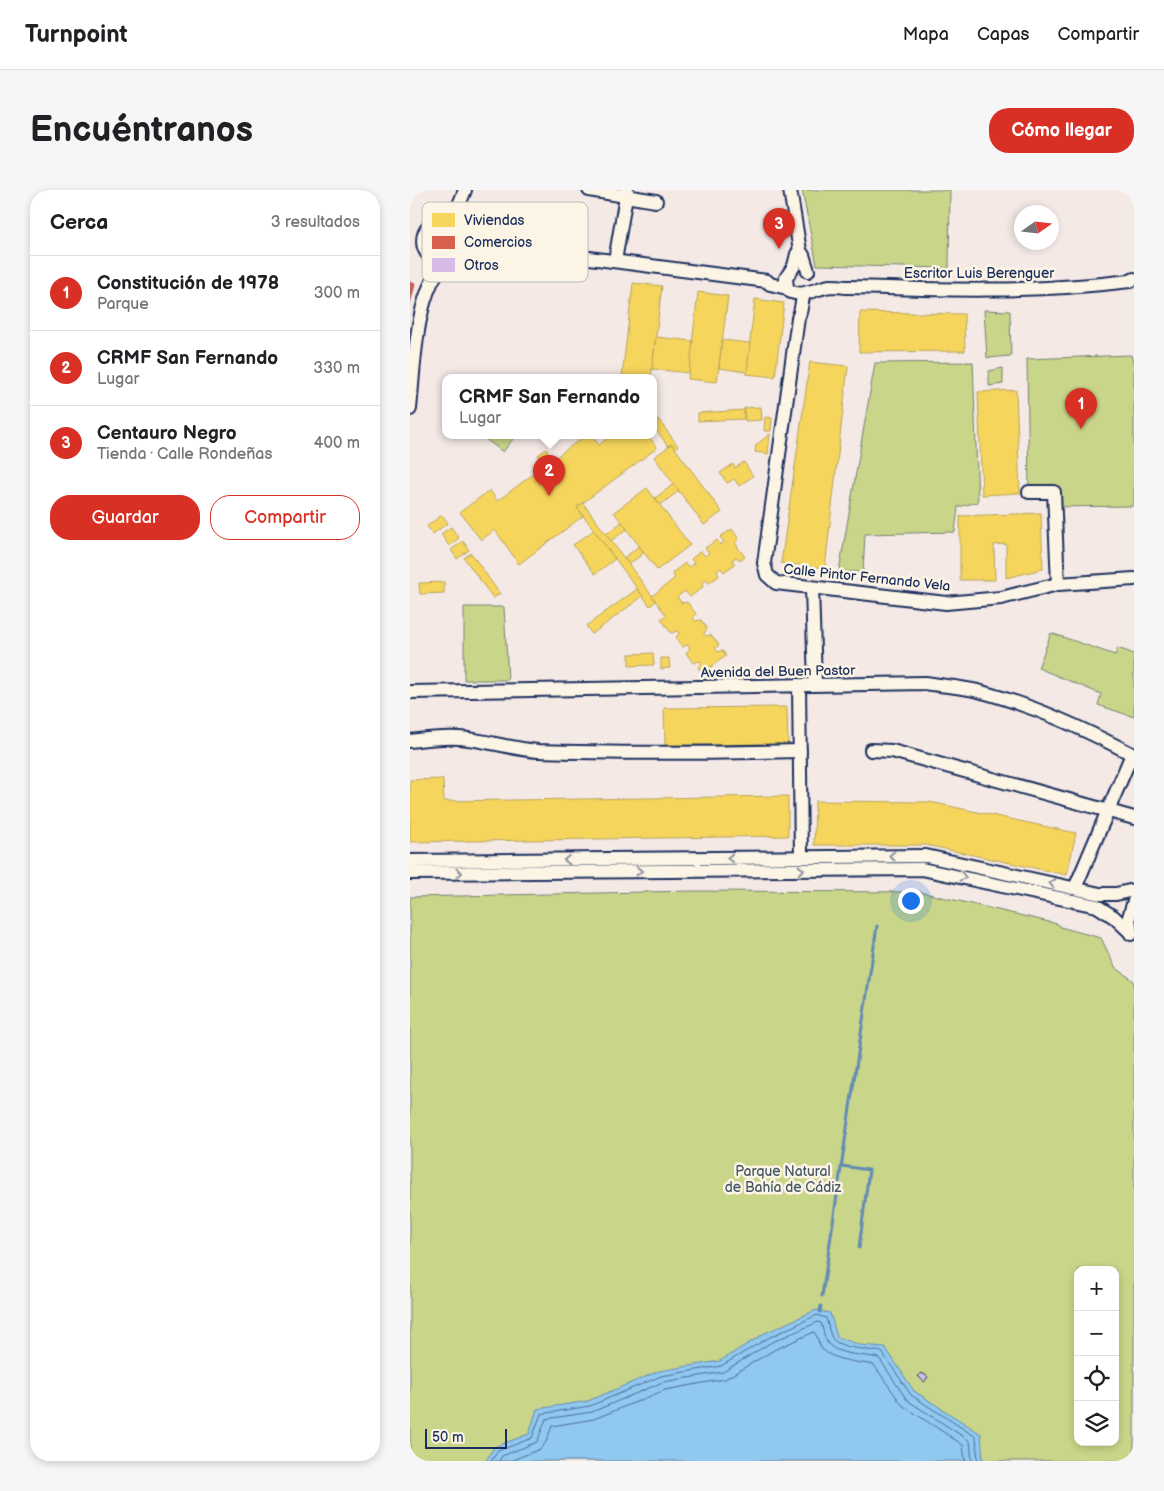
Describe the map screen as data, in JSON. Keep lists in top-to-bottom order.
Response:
{
  "streets": {
    "street": ["Escritor Luis Berenguer", "Calle Pintor Fernando Vela", "Avenida del Buen Pastor"]
  },
  "crossings": [
    ["Escritor Luis Berenguer", "Calle Pintor Fernando Vela"]
  ],
  "parks": ["Parque Natural de Bahía de Cádiz"],
  "legend": ["Viviendas", "Comercios", "Otros"],
  "scale_bar": "50 m",
  "north": "right",
  "page": {
    "header": "Turnpoint",
    "nav": ["Mapa", "Capas", "Compartir"],
    "buttons": [
      "Cómo llegar",
      ["Guardar", "Compartir"]
    ],
    "title": "Encuéntranos",
    "heading": ["Cerca", "3 resultados"],
    "pins": ["3", "1", "2"],
    "list": [
      {
        "mark": "1",
        "name": "Constitución de 1978",
        "note": "Parque",
        "value": "300 m"
      },
      {
        "mark": "2",
        "name": "CRMF San Fernando",
        "note": "Lugar",
        "value": "330 m"
      },
      {
        "mark": "3",
        "name": "Centauro Negro",
        "note": "Tienda · Calle Rondeñas",
        "value": "400 m"
      }
    ],
    "popup": ["CRMF San Fernando", "Lugar"],
    "map_buttons": ["+", "−"],
    "scale": "50 m"
  }
}
